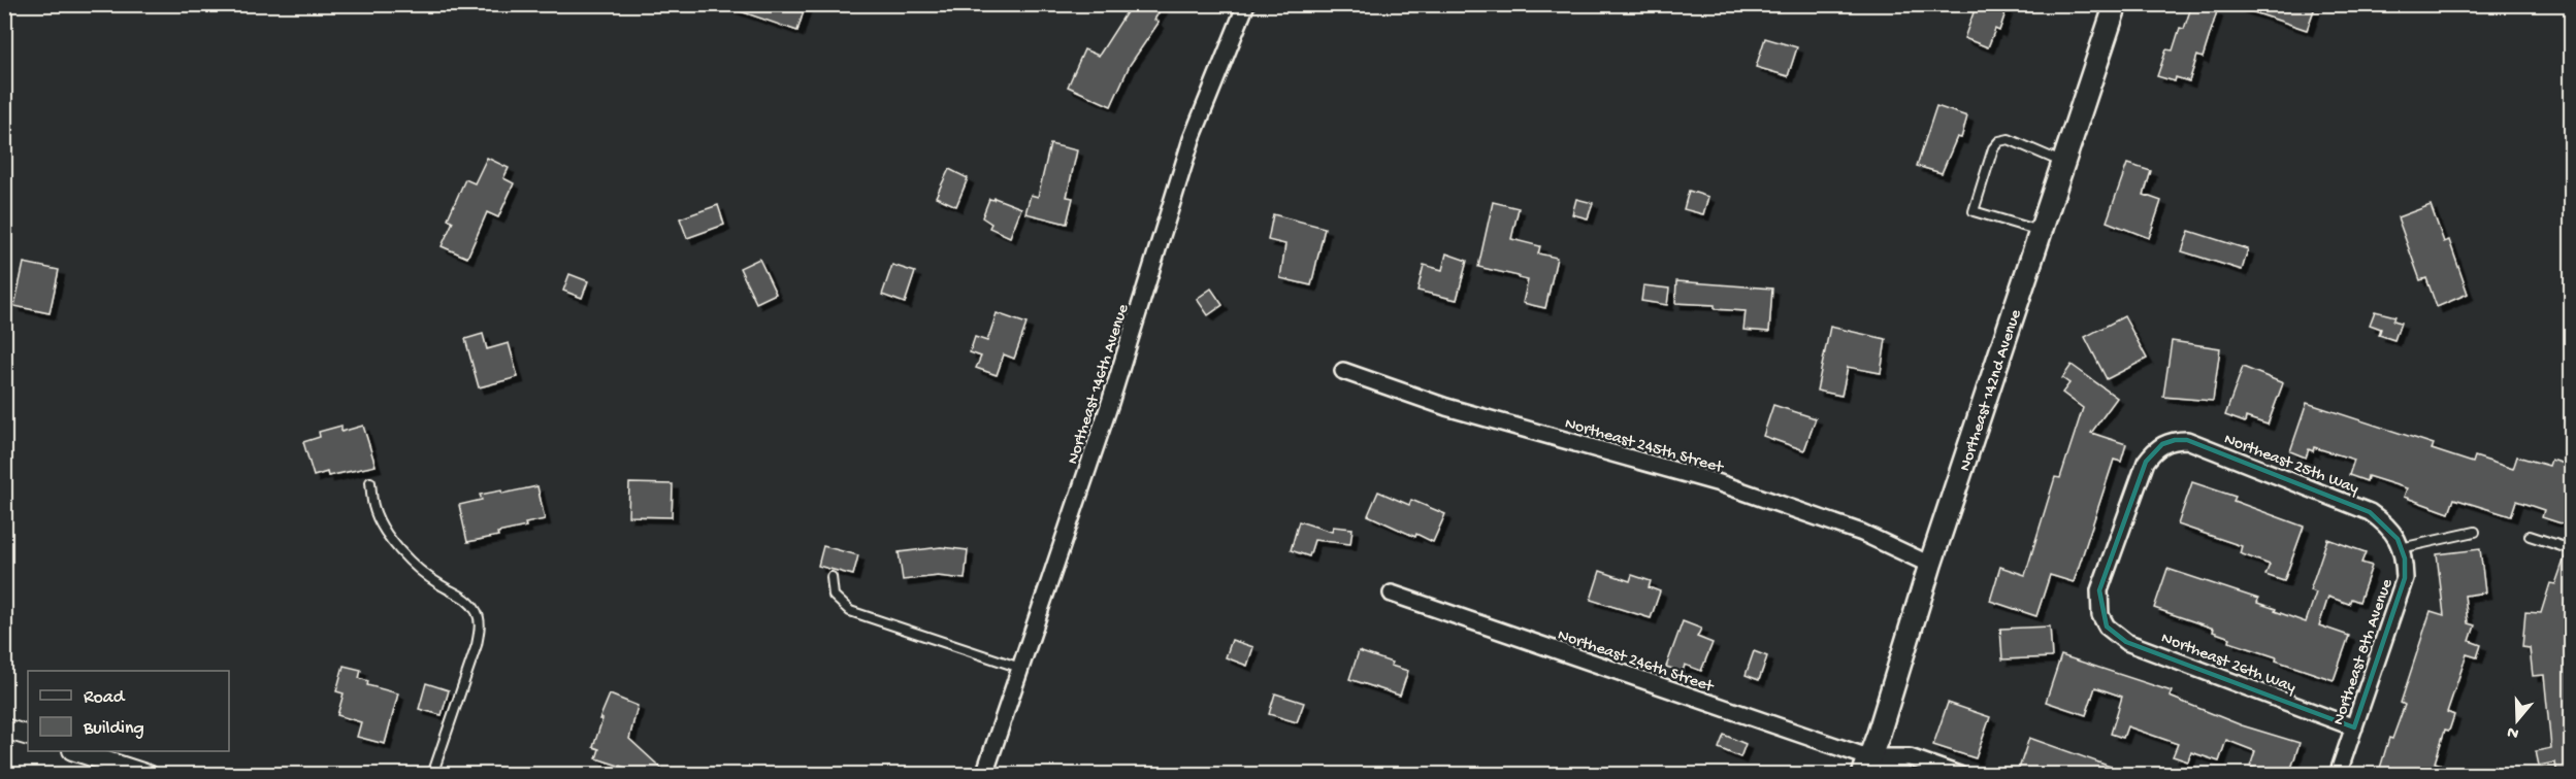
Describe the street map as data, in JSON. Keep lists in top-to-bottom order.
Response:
{
  "streets": {
    "main road": ["Northeast 142nd Avenue"],
    "street": [
      "Northeast 146th Avenue",
      "Northeast 245th Street",
      "Northeast 25th Way",
      "Northeast 8th Avenue",
      "Northeast 246th Street",
      "Northeast 26th Way"
    ]
  },
  "crossings": [
    ["Northeast 142nd Avenue", "Northeast 245th Street"],
    ["Northeast 142nd Avenue", "Northeast 246th Street"],
    ["Northeast 25th Way", "Northeast 8th Avenue"],
    ["Northeast 25th Way", "Northeast 26th Way"],
    ["Northeast 8th Avenue", "Northeast 26th Way"]
  ],
  "legend": ["Road", "Building"],
  "north": "bottom"
}
